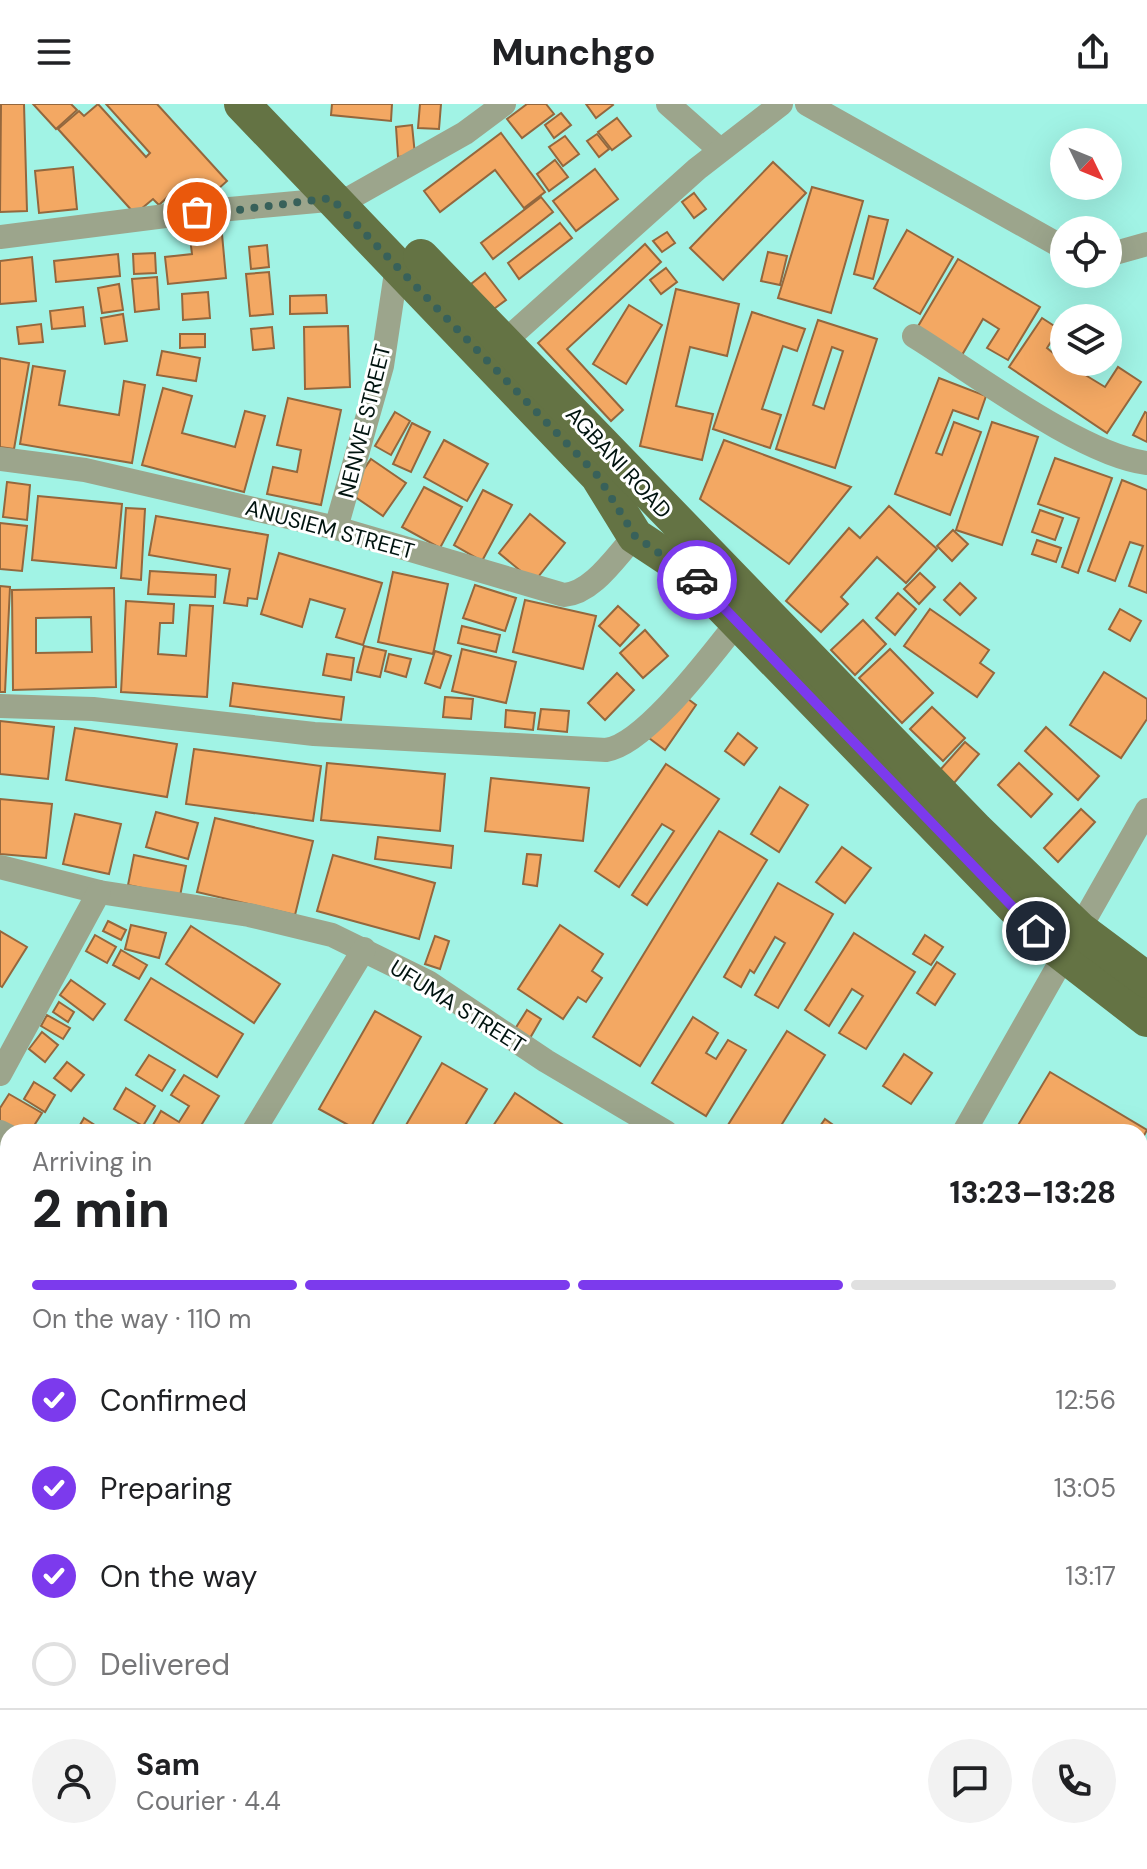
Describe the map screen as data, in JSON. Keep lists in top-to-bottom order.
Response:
{
  "streets": {
    "main road": ["AGBANI ROAD"],
    "street": ["NENWE STREET", "ANUSIEM STREET", "UFUMA STREET"]
  },
  "crossings": [
    ["NENWE STREET", "AGBANI ROAD"],
    ["NENWE STREET", "ANUSIEM STREET"],
    ["AGBANI ROAD", "ANUSIEM STREET"]
  ],
  "north": "bottom right",
  "page": {
    "header": "Munchgo",
    "heading": ["2 min", "Arriving in", "13:23–13:28"],
    "panel": ["Sam", "Courier · 4.4"],
    "bar": "On the way · 110 m",
    "list": [
      ["Confirmed", "12:56"],
      ["Preparing", "13:05"],
      ["On the way", "13:17"],
      "Delivered"
    ]
  }
}
